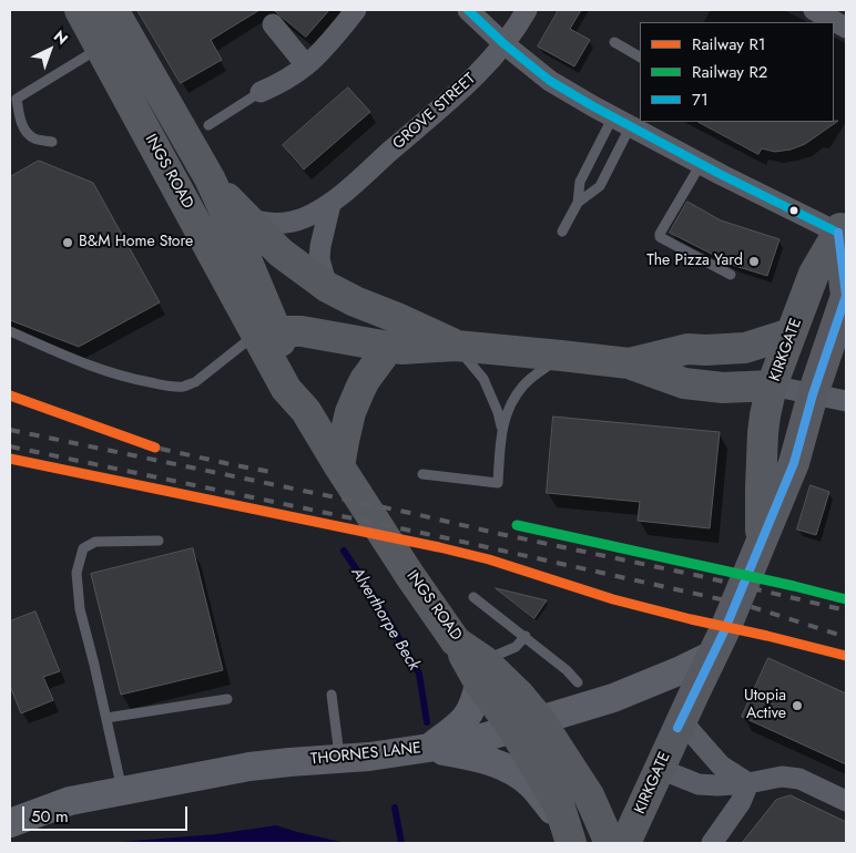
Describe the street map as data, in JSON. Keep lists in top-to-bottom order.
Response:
{
  "streets": {
    "highway": ["INGS ROAD", "KIRKGATE"],
    "street": ["GROVE STREET", "THORNES LANE"]
  },
  "crossings": [
    ["GROVE STREET", "INGS ROAD"],
    ["INGS ROAD", "KIRKGATE"],
    ["INGS ROAD", "THORNES LANE"],
    ["KIRKGATE", "THORNES LANE"]
  ],
  "water": ["Alverthorpe Beck"],
  "places": ["B&M Home Store", "The Pizza Yard", "Utopia Active"],
  "lines": ["transit line 71", "rail line R1", "rail line R2"],
  "legend": ["Railway R1", "Railway R2", "71"],
  "scale_bar": "50 m",
  "north": "top right"
}
